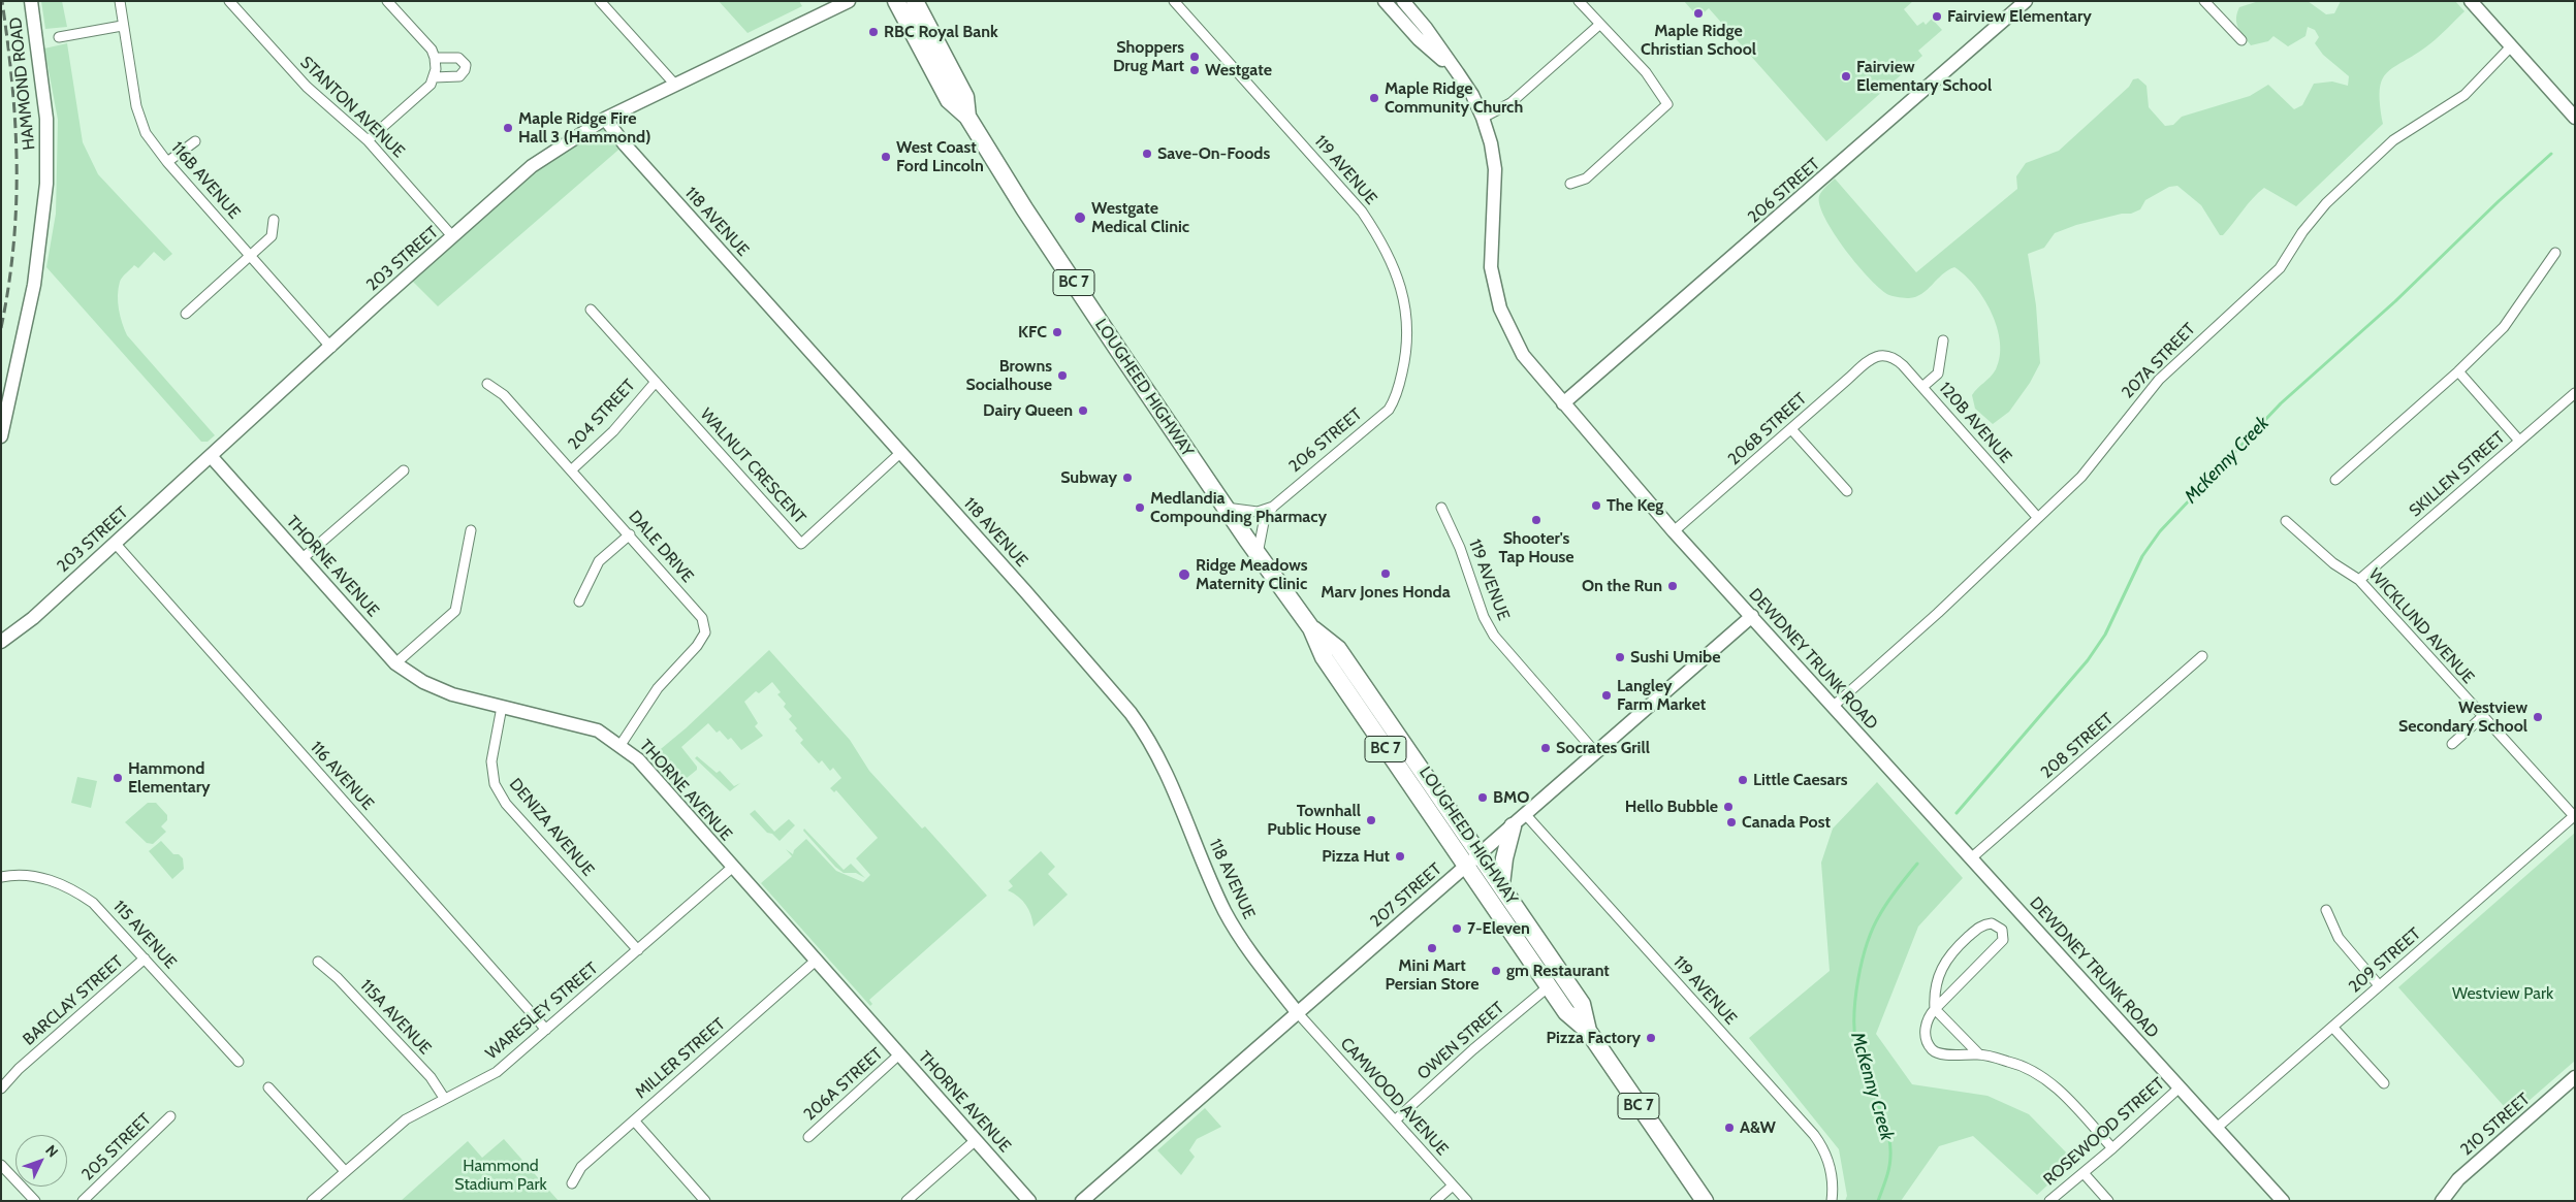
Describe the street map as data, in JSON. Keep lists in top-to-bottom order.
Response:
{
  "streets": {
    "highway": ["BC 7", "LOUGHEED HIGHWAY"],
    "street": [
      "HAMMOND ROAD",
      "STANTON AVENUE",
      "119 AVENUE",
      "116B AVENUE",
      "206 STREET",
      "118 AVENUE",
      "203 STREET",
      "207A STREET",
      "204 STREET",
      "120B AVENUE",
      "206B STREET",
      "WALNUT CRESCENT",
      "SKILLEN STREET",
      "DALE DRIVE",
      "THORNE AVENUE",
      "WICKLUND AVENUE",
      "DEWDNEY TRUNK ROAD",
      "208 STREET",
      "116 AVENUE",
      "DENIZA AVENUE",
      "207 STREET",
      "115 AVENUE",
      "209 STREET",
      "BARCLAY STREET",
      "WARESLEY STREET",
      "115A AVENUE",
      "OWEN STREET",
      "MILLER STREET",
      "206A STREET",
      "CAMWOOD AVENUE",
      "210 STREET",
      "ROSEWOOD STREET",
      "205 STREET"
    ]
  },
  "crossings": [
    ["STANTON AVENUE", "203 STREET"],
    ["119 AVENUE", "206 STREET"],
    ["119 AVENUE", "207 STREET"],
    ["116B AVENUE", "203 STREET"],
    ["206 STREET", "LOUGHEED HIGHWAY"],
    ["206 STREET", "DEWDNEY TRUNK ROAD"],
    ["118 AVENUE", "203 STREET"],
    ["118 AVENUE", "WALNUT CRESCENT"],
    ["118 AVENUE", "207 STREET"],
    ["118 AVENUE", "CAMWOOD AVENUE"],
    ["203 STREET", "THORNE AVENUE"],
    ["203 STREET", "116 AVENUE"],
    ["207A STREET", "120B AVENUE"],
    ["207A STREET", "DEWDNEY TRUNK ROAD"],
    ["LOUGHEED HIGHWAY", "207 STREET"],
    ["LOUGHEED HIGHWAY", "OWEN STREET"],
    ["204 STREET", "WALNUT CRESCENT"],
    ["204 STREET", "DALE DRIVE"],
    ["120B AVENUE", "206B STREET"],
    ["206B STREET", "DEWDNEY TRUNK ROAD"],
    ["SKILLEN STREET", "WICKLUND AVENUE"],
    ["DALE DRIVE", "THORNE AVENUE"],
    ["THORNE AVENUE", "DENIZA AVENUE"],
    ["THORNE AVENUE", "WARESLEY STREET"],
    ["THORNE AVENUE", "MILLER STREET"],
    ["THORNE AVENUE", "206A STREET"],
    ["WICKLUND AVENUE", "209 STREET"],
    ["DEWDNEY TRUNK ROAD", "208 STREET"],
    ["DEWDNEY TRUNK ROAD", "207 STREET"],
    ["DEWDNEY TRUNK ROAD", "209 STREET"],
    ["DEWDNEY TRUNK ROAD", "ROSEWOOD STREET"],
    ["116 AVENUE", "WARESLEY STREET"],
    ["DENIZA AVENUE", "WARESLEY STREET"],
    ["207 STREET", "CAMWOOD AVENUE"],
    ["115 AVENUE", "BARCLAY STREET"],
    ["WARESLEY STREET", "115A AVENUE"],
    ["OWEN STREET", "CAMWOOD AVENUE"]
  ],
  "water": ["McKenny Creek"],
  "parks": ["Westview Park", "Hammond Stadium Park"],
  "places": [
    "Maple Ridge Christian School",
    "Fairview Elementary",
    "RBC Royal Bank",
    "Shoppers Drug Mart",
    "Westgate",
    "Fairview Elementary School",
    "Maple Ridge Community Church",
    "Maple Ridge Fire Hall 3 (Hammond)",
    "Save-On-Foods",
    "West Coast Ford Lincoln",
    "Westgate Medical Clinic",
    "KFC",
    "Browns Socialhouse",
    "Dairy Queen",
    "Subway",
    "The Keg",
    "Medlandia Compounding Pharmacy",
    "Shooter's Tap House",
    "Marv Jones Honda",
    "Ridge Meadows Maternity Clinic",
    "On the Run",
    "Sushi Umibe",
    "Langley Farm Market",
    "Westview Secondary School",
    "Socrates Grill",
    "Hammond Elementary",
    "Little Caesars",
    "BMO",
    "Hello Bubble",
    "Townhall Public House",
    "Canada Post",
    "Pizza Hut",
    "7-Eleven",
    "Mini Mart Persian Store",
    "gm Restaurant",
    "Pizza Factory",
    "A&W"
  ],
  "north": "top right"
}
